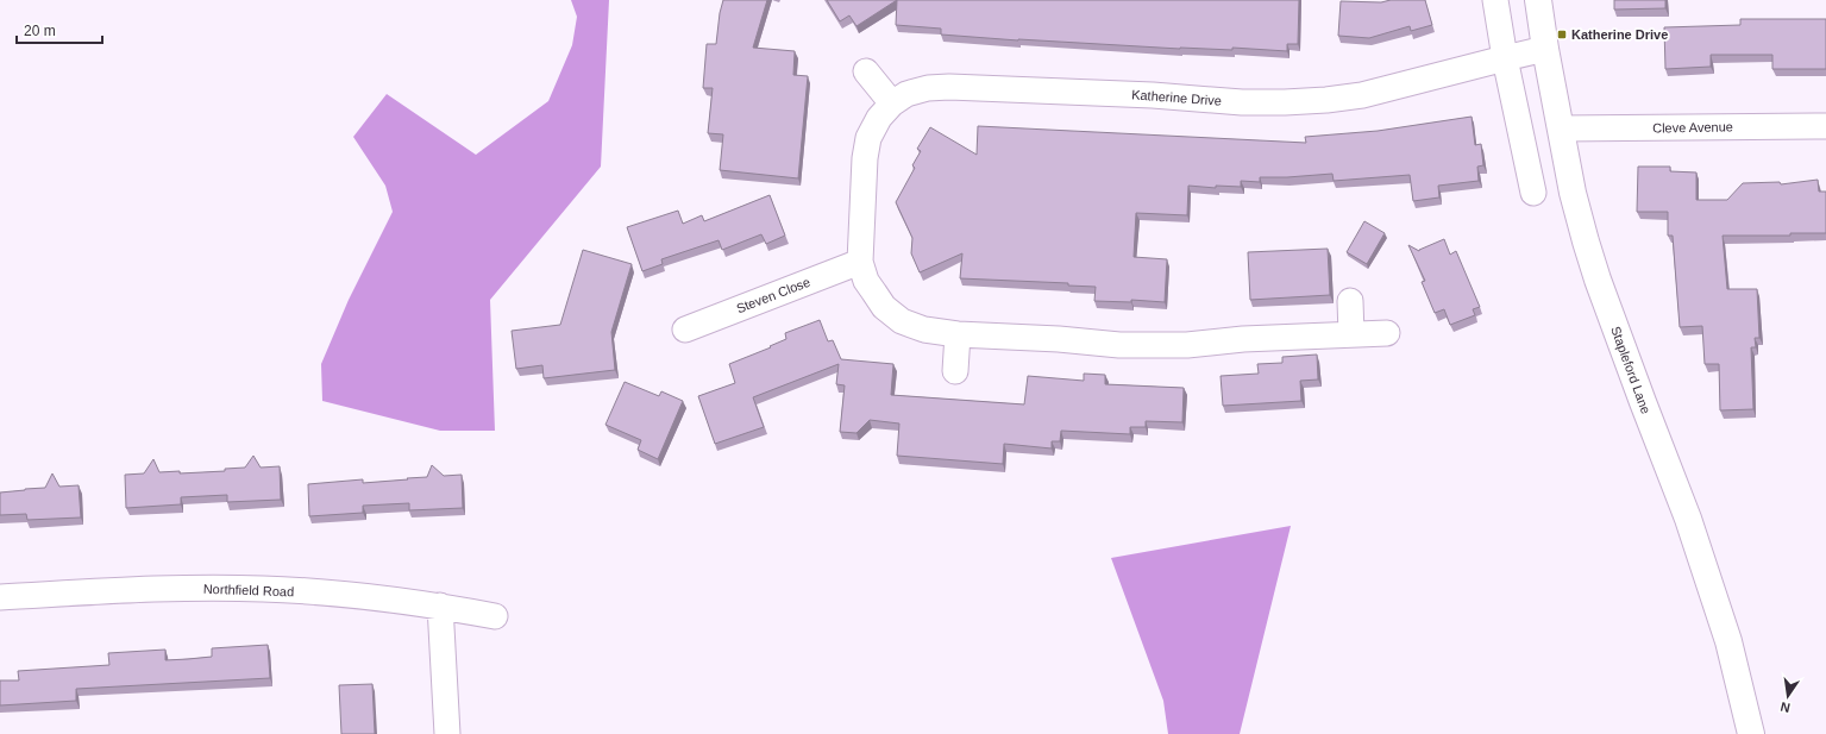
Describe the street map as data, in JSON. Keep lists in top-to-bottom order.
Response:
{
  "streets": {
    "main road": ["Stapleford Lane"],
    "street": [
      "Katherine Drive",
      "Cleve Avenue",
      "Steven Close",
      "Northfield Road"
    ]
  },
  "crossings": [
    ["Katherine Drive", "Steven Close"],
    ["Katherine Drive", "Stapleford Lane"],
    ["Cleve Avenue", "Stapleford Lane"]
  ],
  "places": {
    "transit": ["Katherine Drive"]
  },
  "scale_bar": "20 m",
  "north": "bottom"
}
